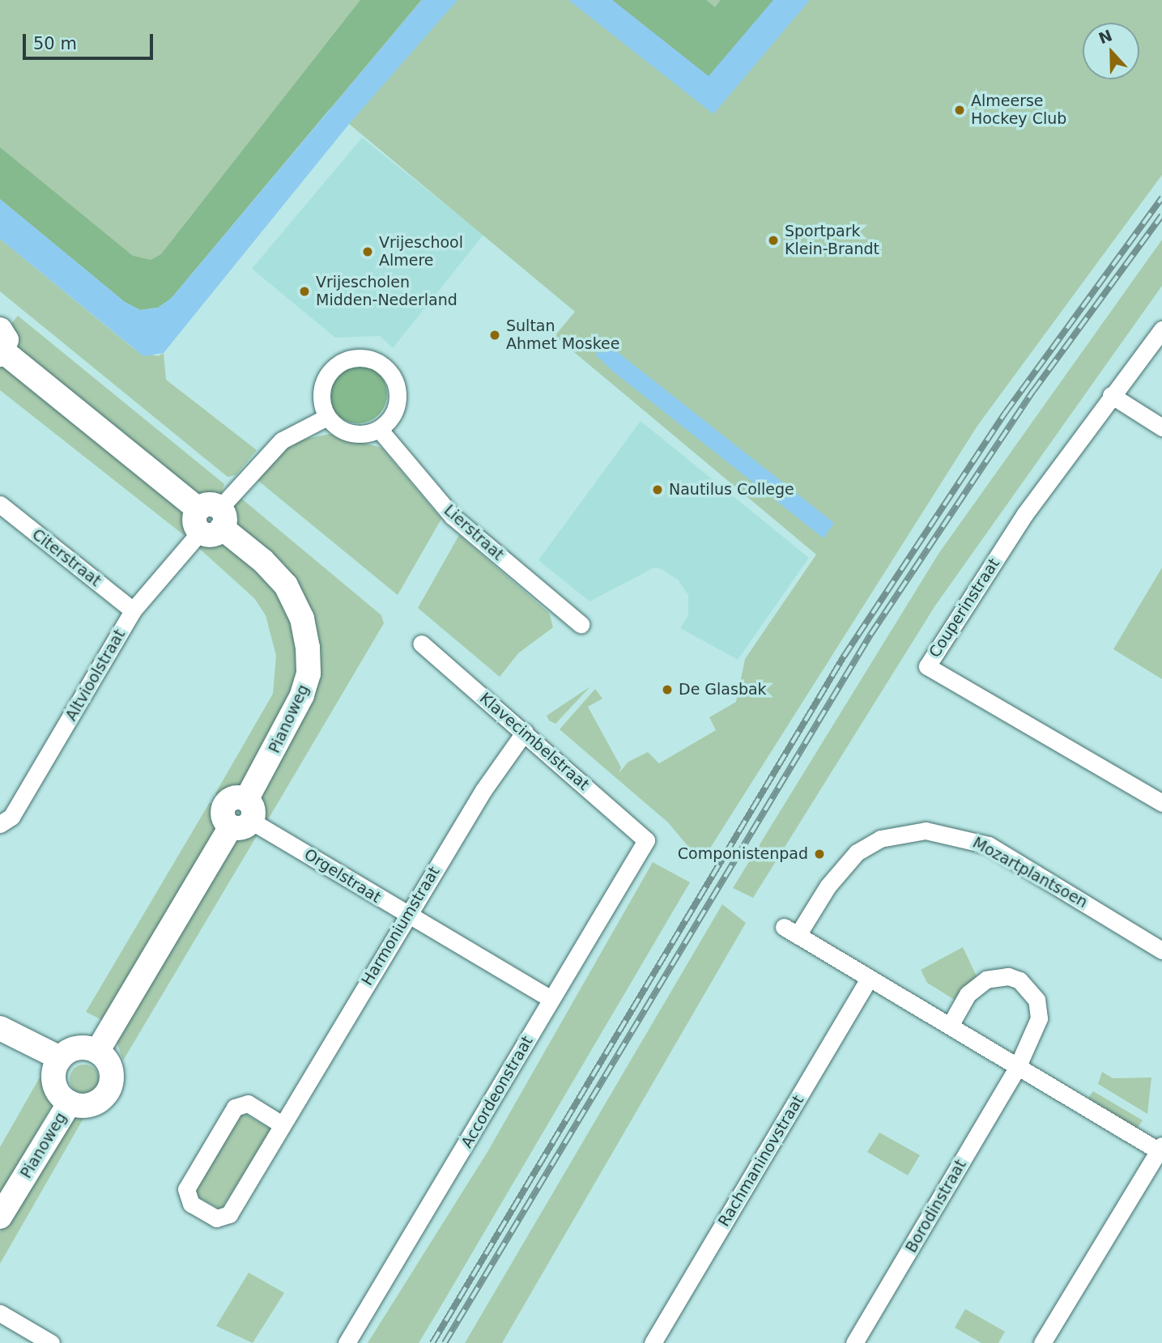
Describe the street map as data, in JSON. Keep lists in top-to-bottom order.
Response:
{
  "streets": {
    "street": [
      "Lierstraat",
      "Citerstraat",
      "Couperinstraat",
      "Altvioolstraat",
      "Pianoweg",
      "Klavecimbelstraat",
      "Mozartplantsoen",
      "Orgelstraat",
      "Harmoniumstraat",
      "Accordeonstraat",
      "Rachmaninovstraat",
      "Borodinstraat"
    ]
  },
  "crossings": [
    ["Citerstraat", "Altvioolstraat"],
    ["Altvioolstraat", "Pianoweg"],
    ["Pianoweg", "Orgelstraat"],
    ["Klavecimbelstraat", "Harmoniumstraat"],
    ["Klavecimbelstraat", "Accordeonstraat"],
    ["Mozartplantsoen", "Rachmaninovstraat"],
    ["Mozartplantsoen", "Borodinstraat"],
    ["Orgelstraat", "Harmoniumstraat"],
    ["Orgelstraat", "Accordeonstraat"]
  ],
  "places": [
    "Almeerse Hockey Club",
    "Sportpark Klein-Brandt",
    "Vrijeschool Almere",
    "Vrijescholen Midden-Nederland",
    "Sultan Ahmet Moskee",
    "Nautilus College",
    "De Glasbak",
    "Componistenpad"
  ],
  "scale_bar": "50 m",
  "north": "top"
}
